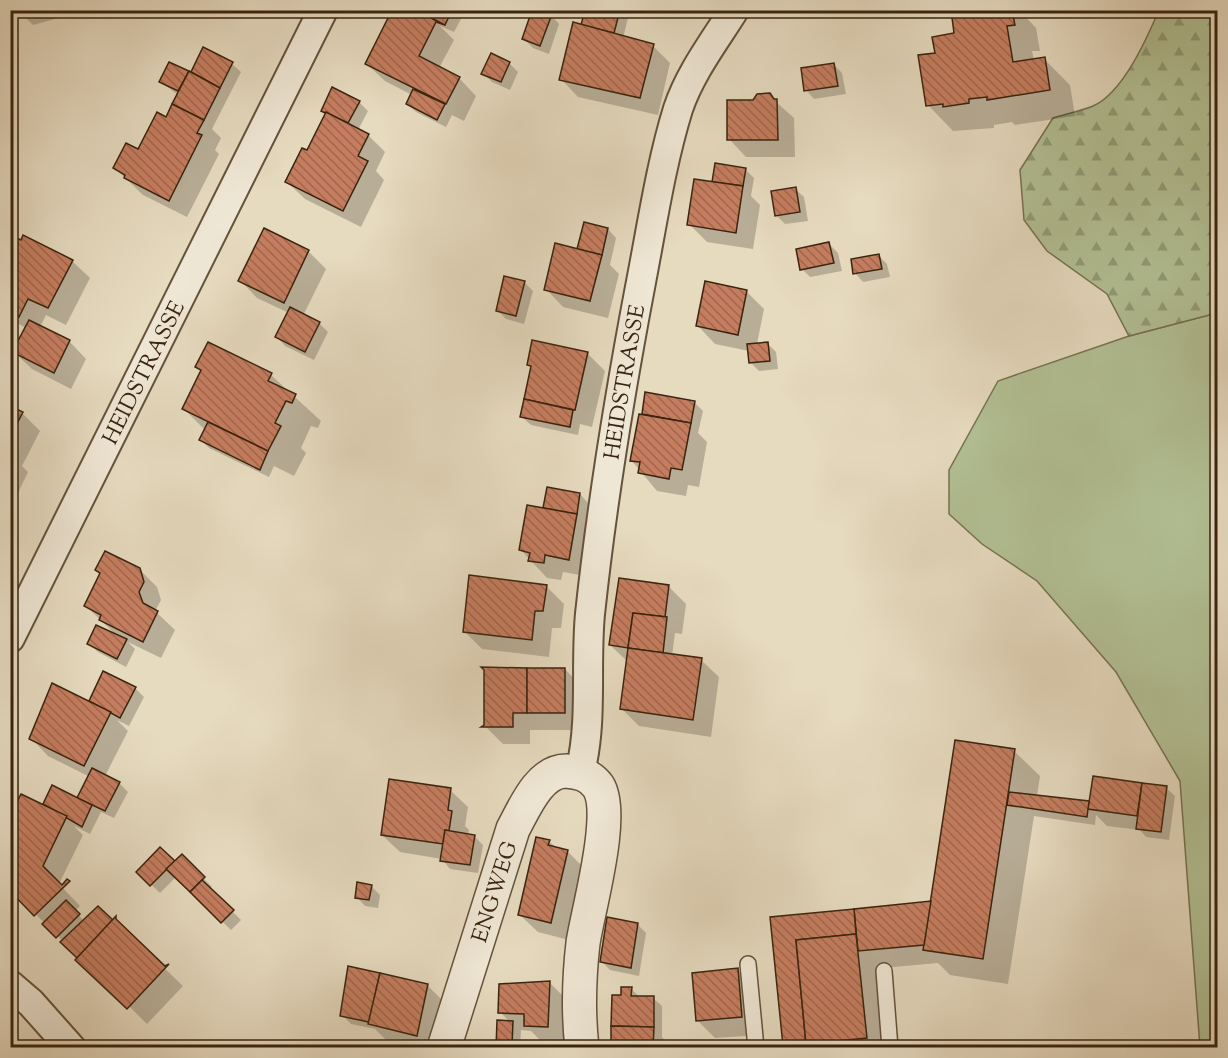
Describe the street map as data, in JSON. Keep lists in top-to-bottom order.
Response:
{
  "streets": {
    "street": ["HEIDSTRASSE", "ENGWEG"]
  },
  "crossings": [
    ["HEIDSTRASSE", "ENGWEG"]
  ]
}
